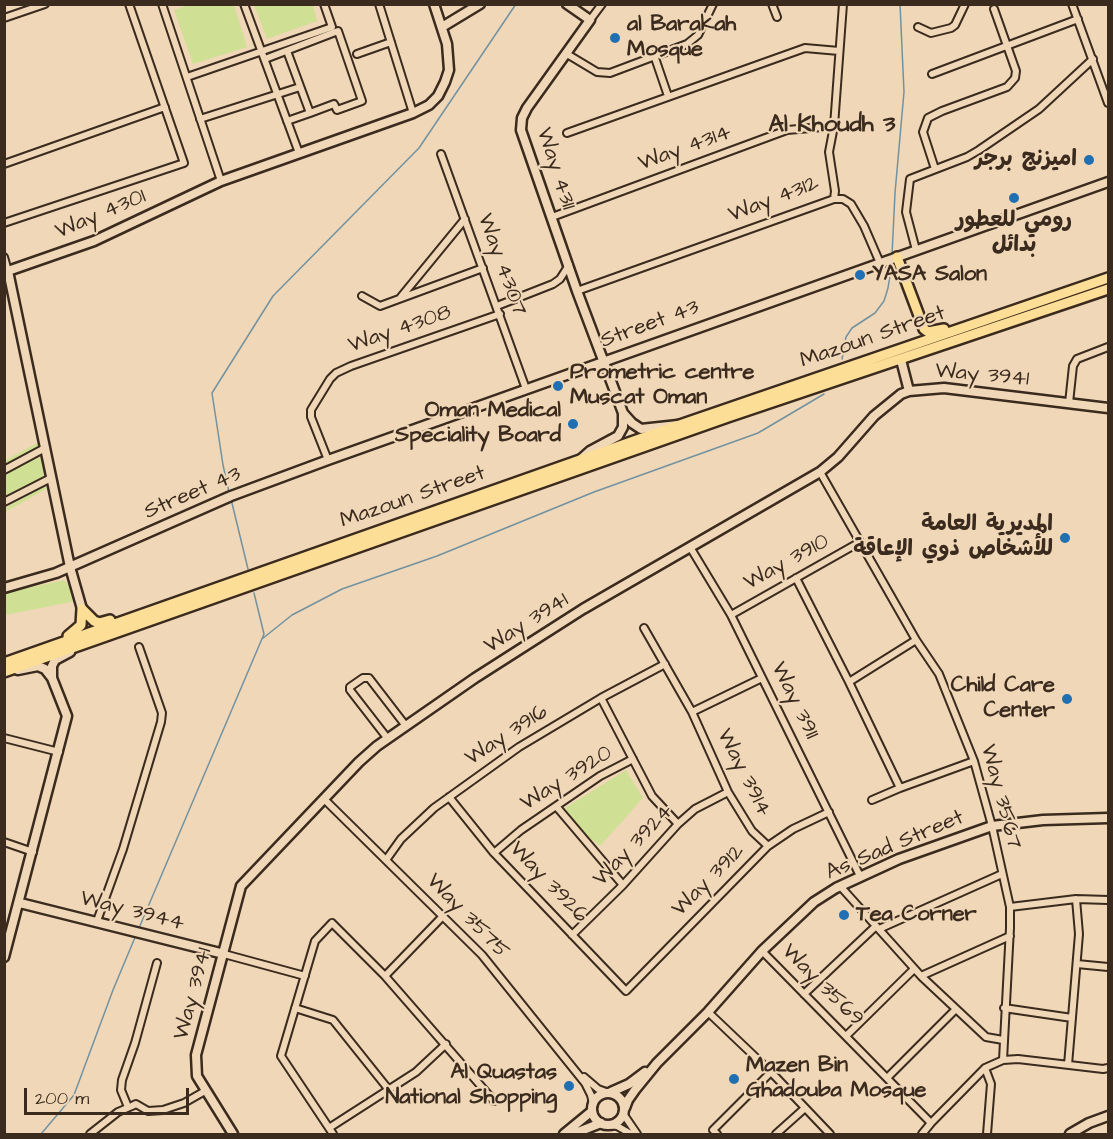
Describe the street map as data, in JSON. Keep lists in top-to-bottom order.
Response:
{
  "streets": {
    "main road": ["Mazoun Street"],
    "street": [
      "Way 4314",
      "Way 4311",
      "Way 4312",
      "Way 4301",
      "Way 4307",
      "Street 43",
      "Way 4308",
      "Way 3941",
      "Way 3910",
      "Way 3911",
      "Way 3916",
      "Way 3914",
      "Way 3920",
      "Way 3567",
      "Way 3924",
      "As Sad Street",
      "Way 3912",
      "Way 3926",
      "Way 3944",
      "Way 3575",
      "Way 3569"
    ]
  },
  "crossings": [
    ["Way 4314", "Way 4311"],
    ["Way 4314", "Way 4312"],
    ["Way 4311", "Way 4312"],
    ["Way 4311", "Street 43"],
    ["Way 4307", "Street 43"],
    ["Way 4307", "Way 4308"],
    ["Street 43", "Way 4308"],
    ["Way 3941", "Way 3911"],
    ["Way 3941", "Way 3567"],
    ["Way 3941", "Way 3944"],
    ["Way 3941", "Way 3575"],
    ["Way 3910", "Way 3911"],
    ["Way 3910", "Way 3567"],
    ["Way 3911", "Way 3914"],
    ["Way 3911", "As Sad Street"],
    ["Way 3911", "Way 3912"],
    ["Way 3916", "Way 3914"],
    ["Way 3916", "Way 3926"],
    ["Way 3916", "Way 3575"],
    ["Way 3914", "Way 3924"],
    ["Way 3914", "Way 3912"],
    ["Way 3920", "Way 3926"],
    ["Way 3567", "As Sad Street"],
    ["Way 3924", "Way 3926"],
    ["As Sad Street", "Way 3575"],
    ["As Sad Street", "Way 3569"],
    ["Way 3912", "Way 3926"]
  ],
  "districts": ["Al Khoudh 3"],
  "places": [
    "al Barakah Mosque",
    "اميزنج برجر",
    "رومي للعطور بدائل",
    "YASA Salon",
    "Prometric centre Muscat Oman",
    "Oman Medical Speciality Board",
    "المديرية العامة للأشخاص ذوي الإعاقة",
    "Child Care Center",
    "Tea Corner",
    "Mazen Bin Ghadouba Mosque",
    "Al Quastas National Shopping"
  ],
  "scale_bar": "200 m"
}
